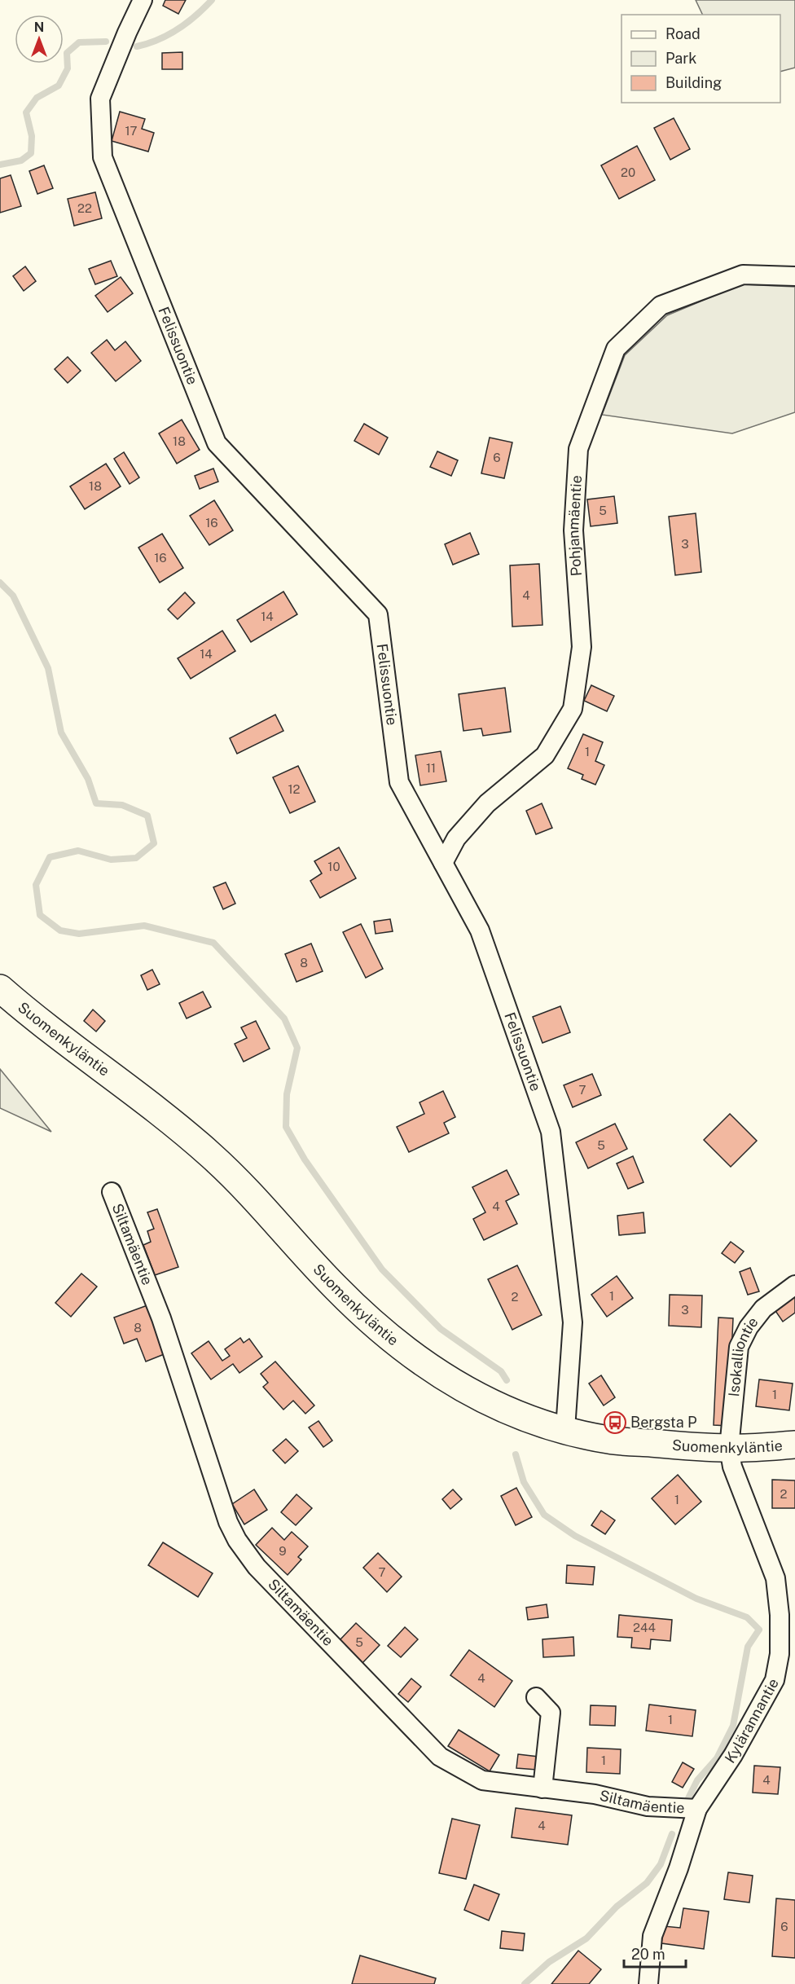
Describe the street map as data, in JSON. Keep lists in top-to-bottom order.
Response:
{
  "streets": {
    "street": [
      "Felissuontie",
      "Pohjanmäentie",
      "Suomenkyläntie",
      "Siltamäentie",
      "Isokalliontie",
      "Kylärannantie"
    ]
  },
  "crossings": [
    ["Felissuontie", "Pohjanmäentie"],
    ["Felissuontie", "Suomenkyläntie"],
    ["Suomenkyläntie", "Isokalliontie"],
    ["Suomenkyläntie", "Kylärannantie"],
    ["Siltamäentie", "Kylärannantie"],
    ["Isokalliontie", "Kylärannantie"]
  ],
  "places": {
    "bus stop": ["Bergsta P"]
  },
  "house_numbers": [
    "17",
    "20",
    "22",
    "18",
    "6",
    "18",
    "5",
    "16",
    "3",
    "16",
    "4",
    "14",
    "14",
    "1",
    "11",
    "12",
    "10",
    "8",
    "7",
    "5",
    "4",
    "1",
    "2",
    "3",
    "8",
    "1",
    "2",
    "1",
    "9",
    "7",
    "244",
    "5",
    "4",
    "1",
    "1",
    "4",
    "4",
    "6"
  ],
  "legend": ["Road", "Park", "Building"],
  "scale_bar": "20 m",
  "north": "top"
}
